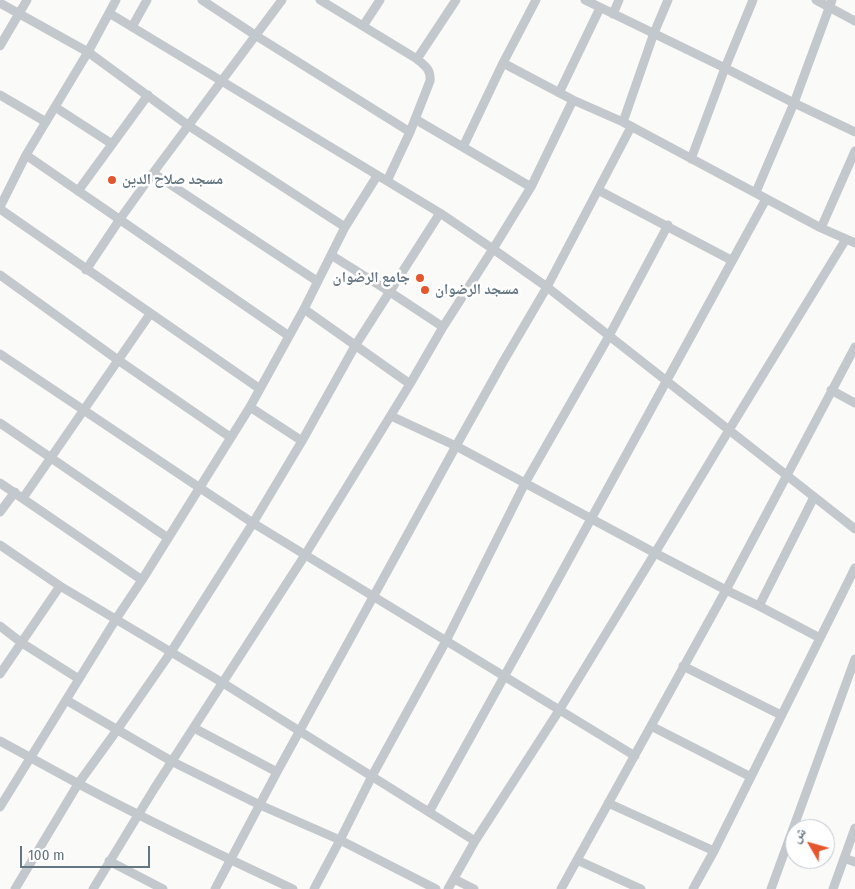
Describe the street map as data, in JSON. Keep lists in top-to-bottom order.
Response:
{
  "places": ["مسجد صلاح الدين", "جامع الرضوان", "مسجد الرضوان"],
  "scale_bar": "100 m",
  "north": "top left"
}
